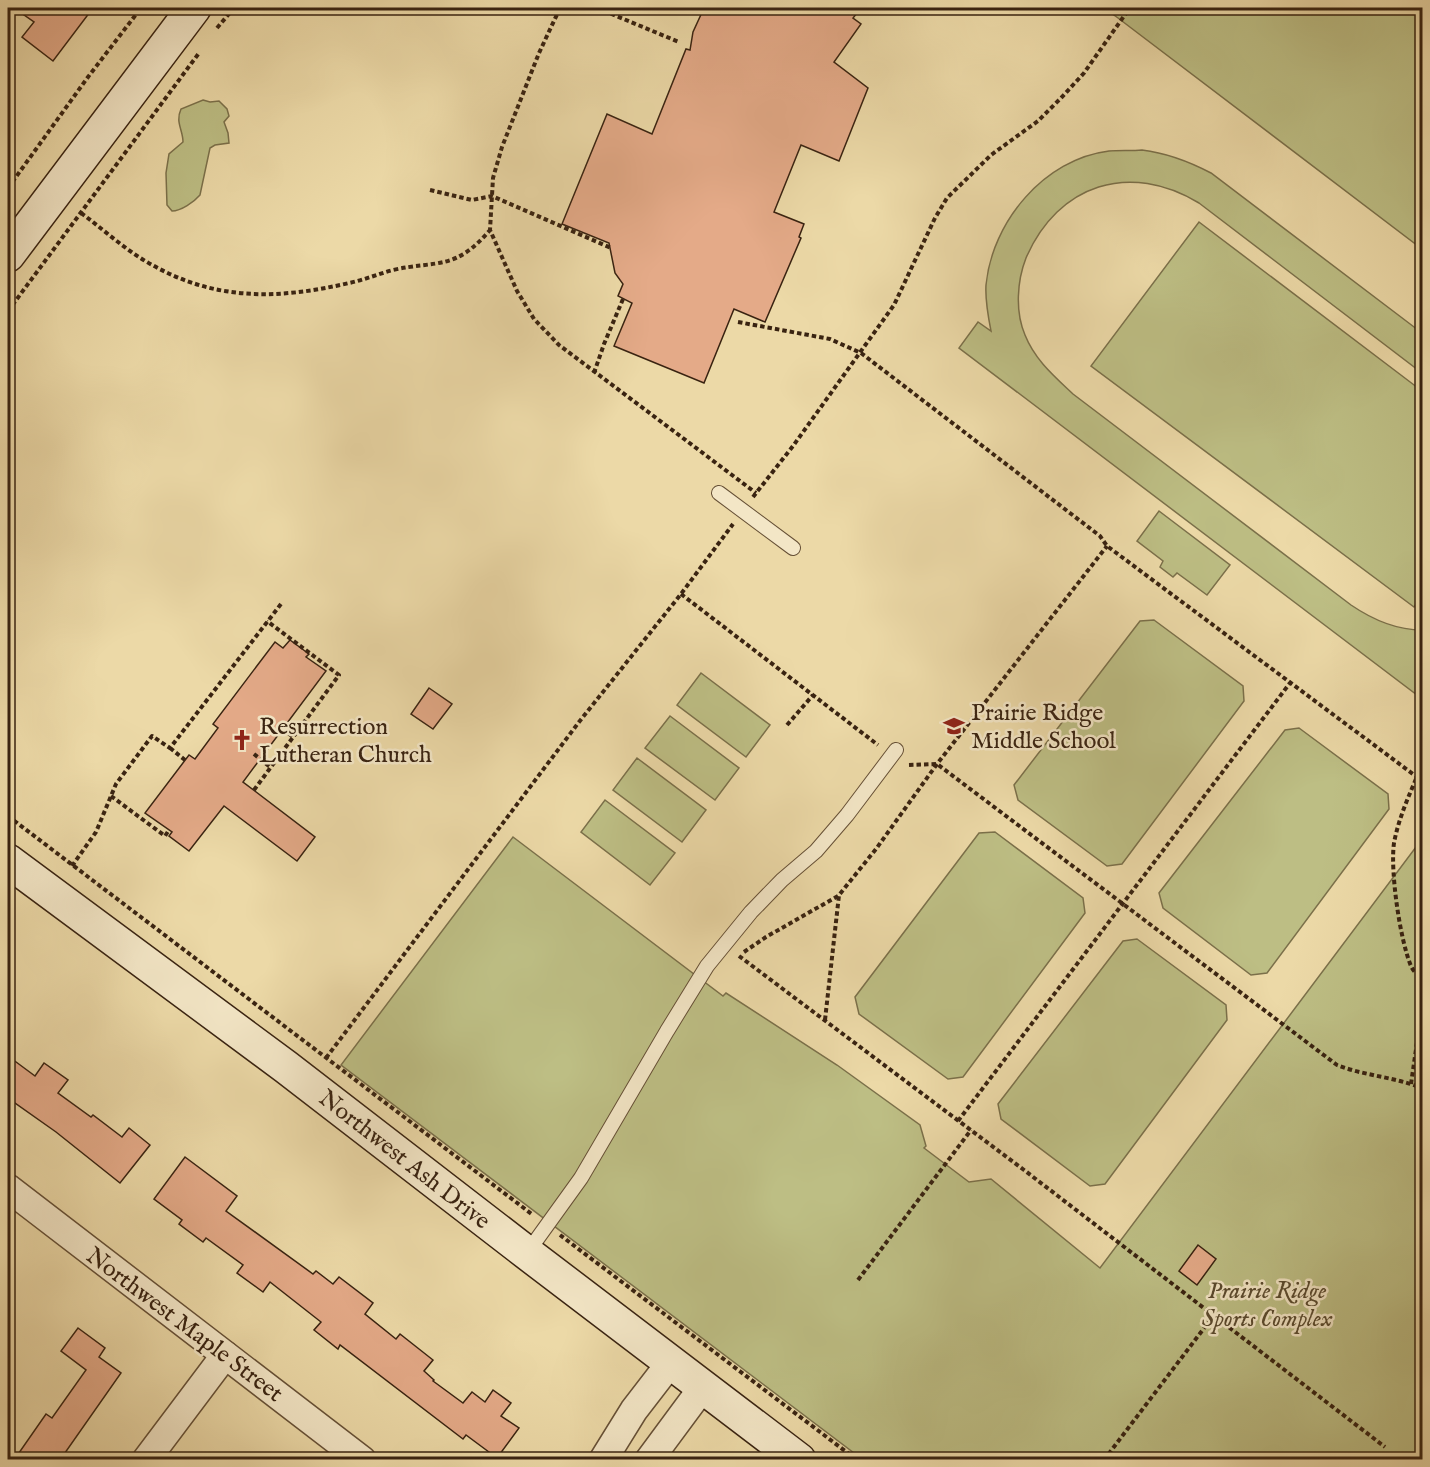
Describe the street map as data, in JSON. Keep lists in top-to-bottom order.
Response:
{
  "streets": {
    "street": ["Northwest Ash Drive", "Northwest Maple Street"]
  },
  "parks": ["Prairie Ridge Sports Complex"],
  "places": {
    "school or university": ["Prairie Ridge Middle School"],
    "church": ["Resurrection Lutheran Church"]
  }
}
